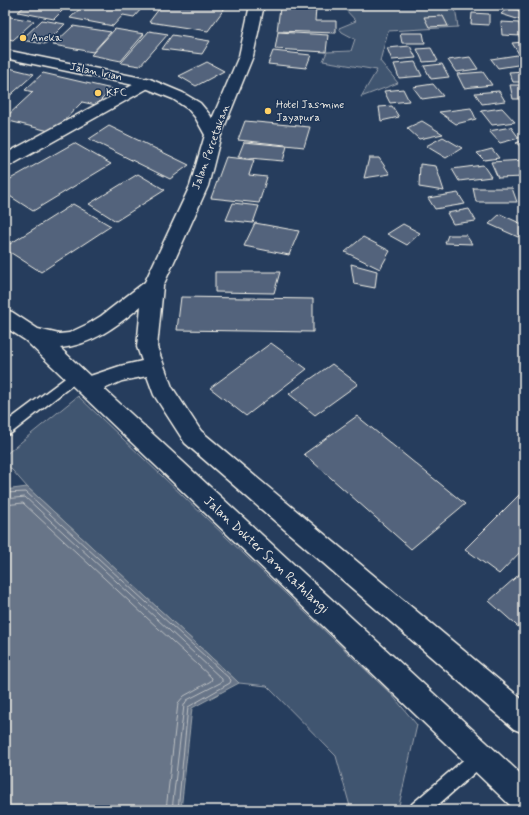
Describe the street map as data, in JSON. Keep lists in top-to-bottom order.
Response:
{
  "streets": {
    "main road": ["Jalan Irian", "Jalan Percetakan", "Jalan Dokter Sam Ratulangi"]
  },
  "crossings": [
    ["Jalan Irian", "Jalan Percetakan"]
  ],
  "places": ["Aneka", "KFC", "Hotel Jasmine Jayapura"]
}
